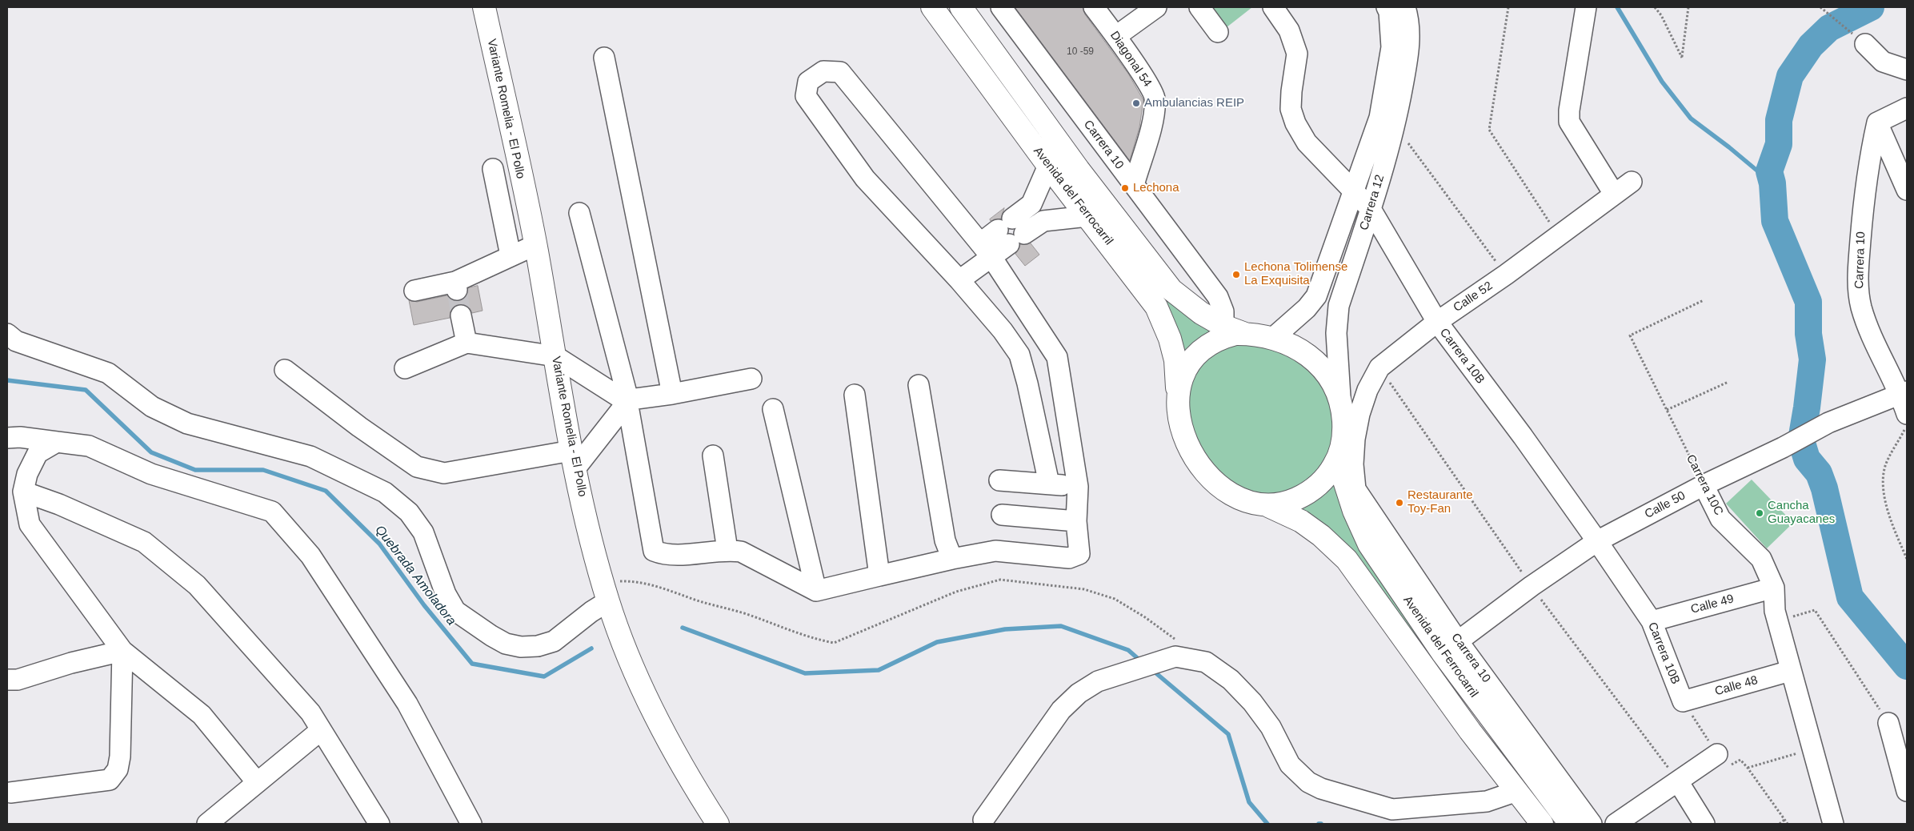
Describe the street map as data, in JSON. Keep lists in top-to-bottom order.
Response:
{
  "streets": {
    "main road": ["Variante Romelia - El Pollo", "Avenida del Ferrocarril"],
    "street": [
      "Diagonal 54",
      "Carrera 10",
      "Carrera 12",
      "Calle 52",
      "Carrera 10B",
      "Carrera 10C",
      "Calle 50",
      "Calle 49",
      "Calle 48"
    ]
  },
  "crossings": [
    ["Diagonal 54", "Carrera 10"],
    ["Carrera 10", "Avenida del Ferrocarril"],
    ["Carrera 10", "Calle 52"],
    ["Carrera 10", "Calle 50"],
    ["Avenida del Ferrocarril", "Calle 50"],
    ["Carrera 12", "Carrera 10B"],
    ["Calle 52", "Carrera 10B"],
    ["Carrera 10B", "Calle 50"],
    ["Carrera 10B", "Calle 49"],
    ["Carrera 10B", "Calle 48"],
    ["Carrera 10C", "Calle 50"],
    ["Carrera 10C", "Calle 49"],
    ["Carrera 10C", "Calle 48"]
  ],
  "water": ["Quebrada Amoladora"],
  "places": [
    "Ambulancias REIP",
    "Lechona",
    "Lechona Tolimense La Exquisita",
    "Restaurante Toy-Fan",
    "Cancha Guayacanes"
  ],
  "house_numbers": ["10 -59"]
}
